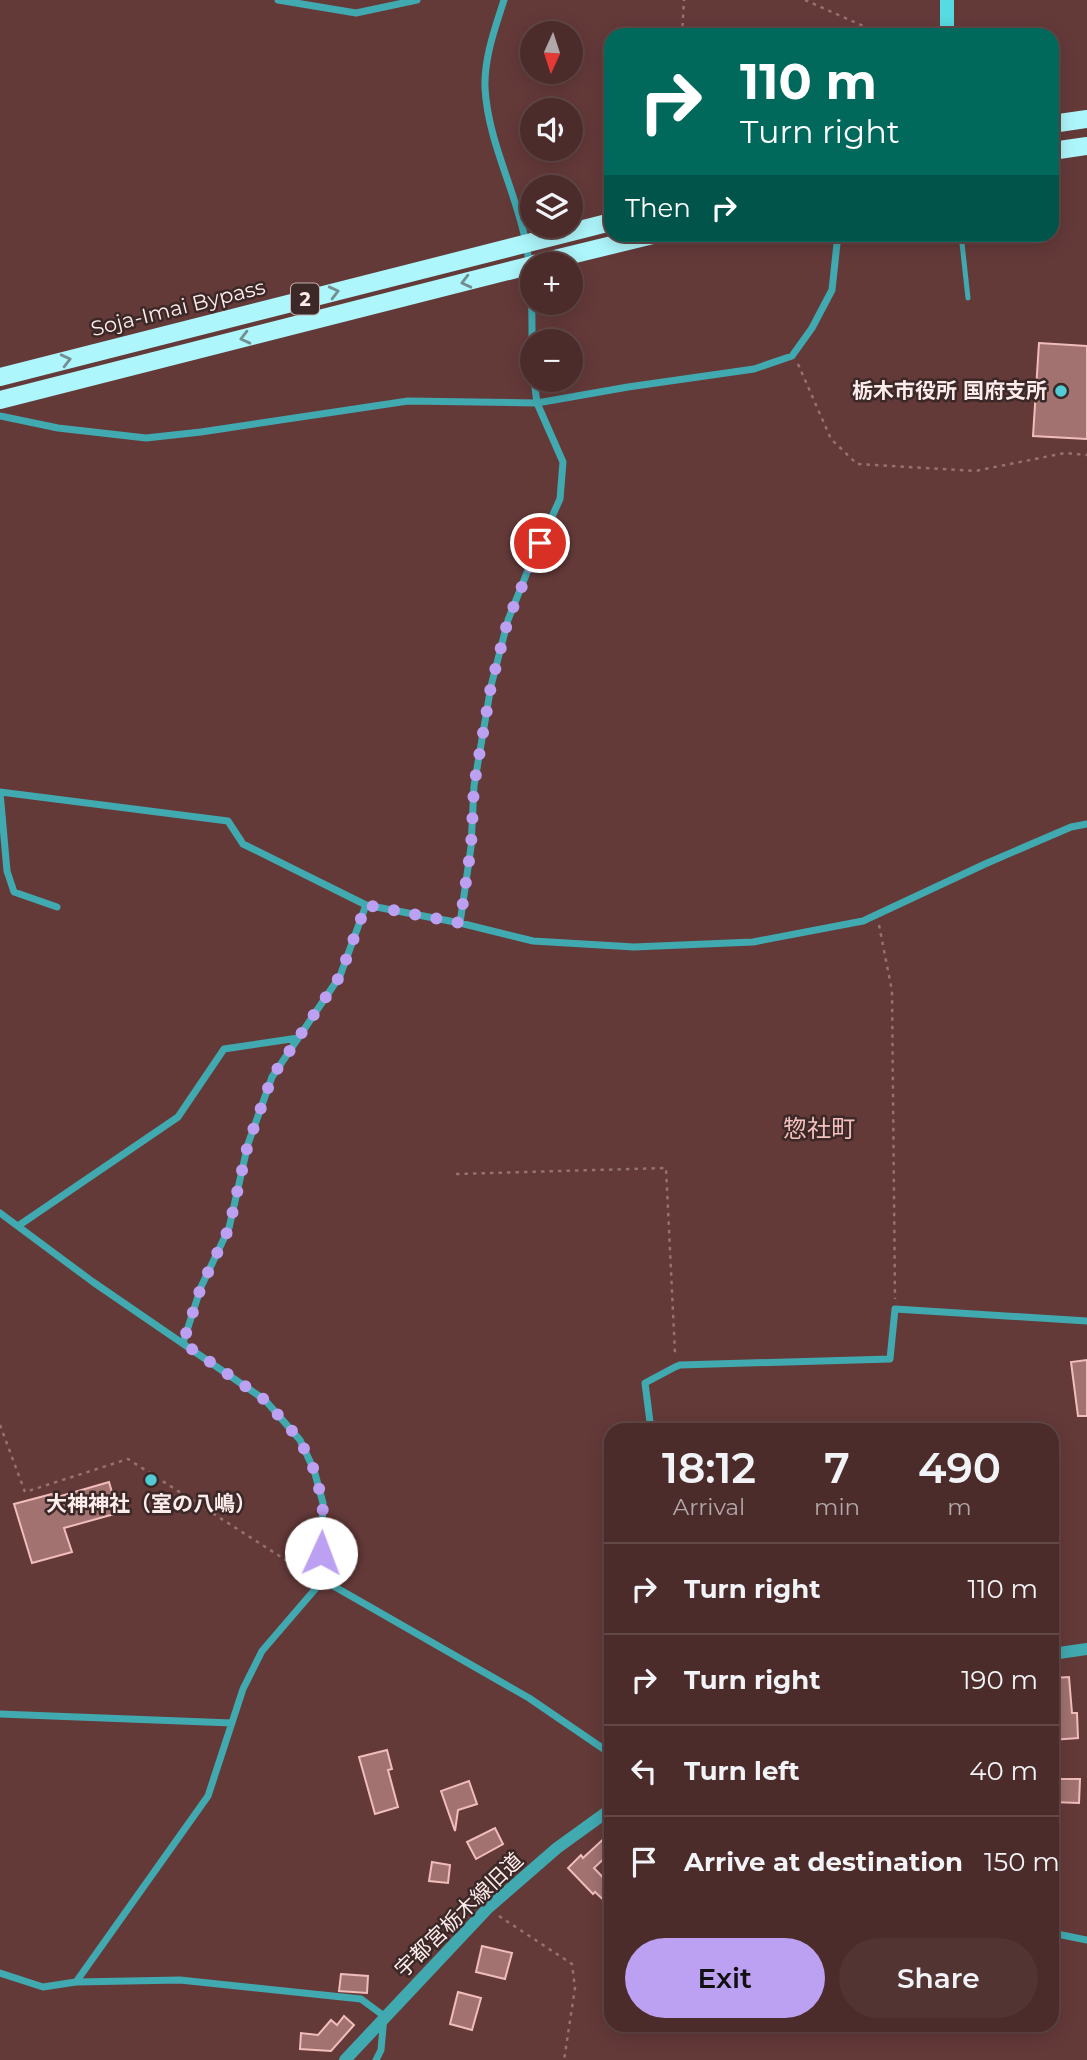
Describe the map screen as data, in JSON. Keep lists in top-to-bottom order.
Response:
{
  "streets": {
    "main road": ["2", "Soja-Imai Bypass"],
    "street": ["宇都宮栃木線旧道"]
  },
  "districts": ["惣社町"],
  "places": ["栃木市役所 国府支所", "大神神社（室の八嶋）"],
  "north": "bottom",
  "page": {
    "map_buttons": ["+", "−"],
    "turn": ["110 m", "Turn right"],
    "then": "Then",
    "eta": [
      "18:12",
      "Arrival",
      "7",
      "min",
      "490",
      "m"
    ],
    "list": [
      {
        "name": "Turn right",
        "value": "110 m"
      },
      {
        "name": "Turn right",
        "value": "190 m"
      },
      {
        "name": "Turn left",
        "value": "40 m"
      },
      {
        "name": "Arrive at destination",
        "value": "150 m"
      }
    ],
    "buttons": ["Exit", "Share"]
  }
}
